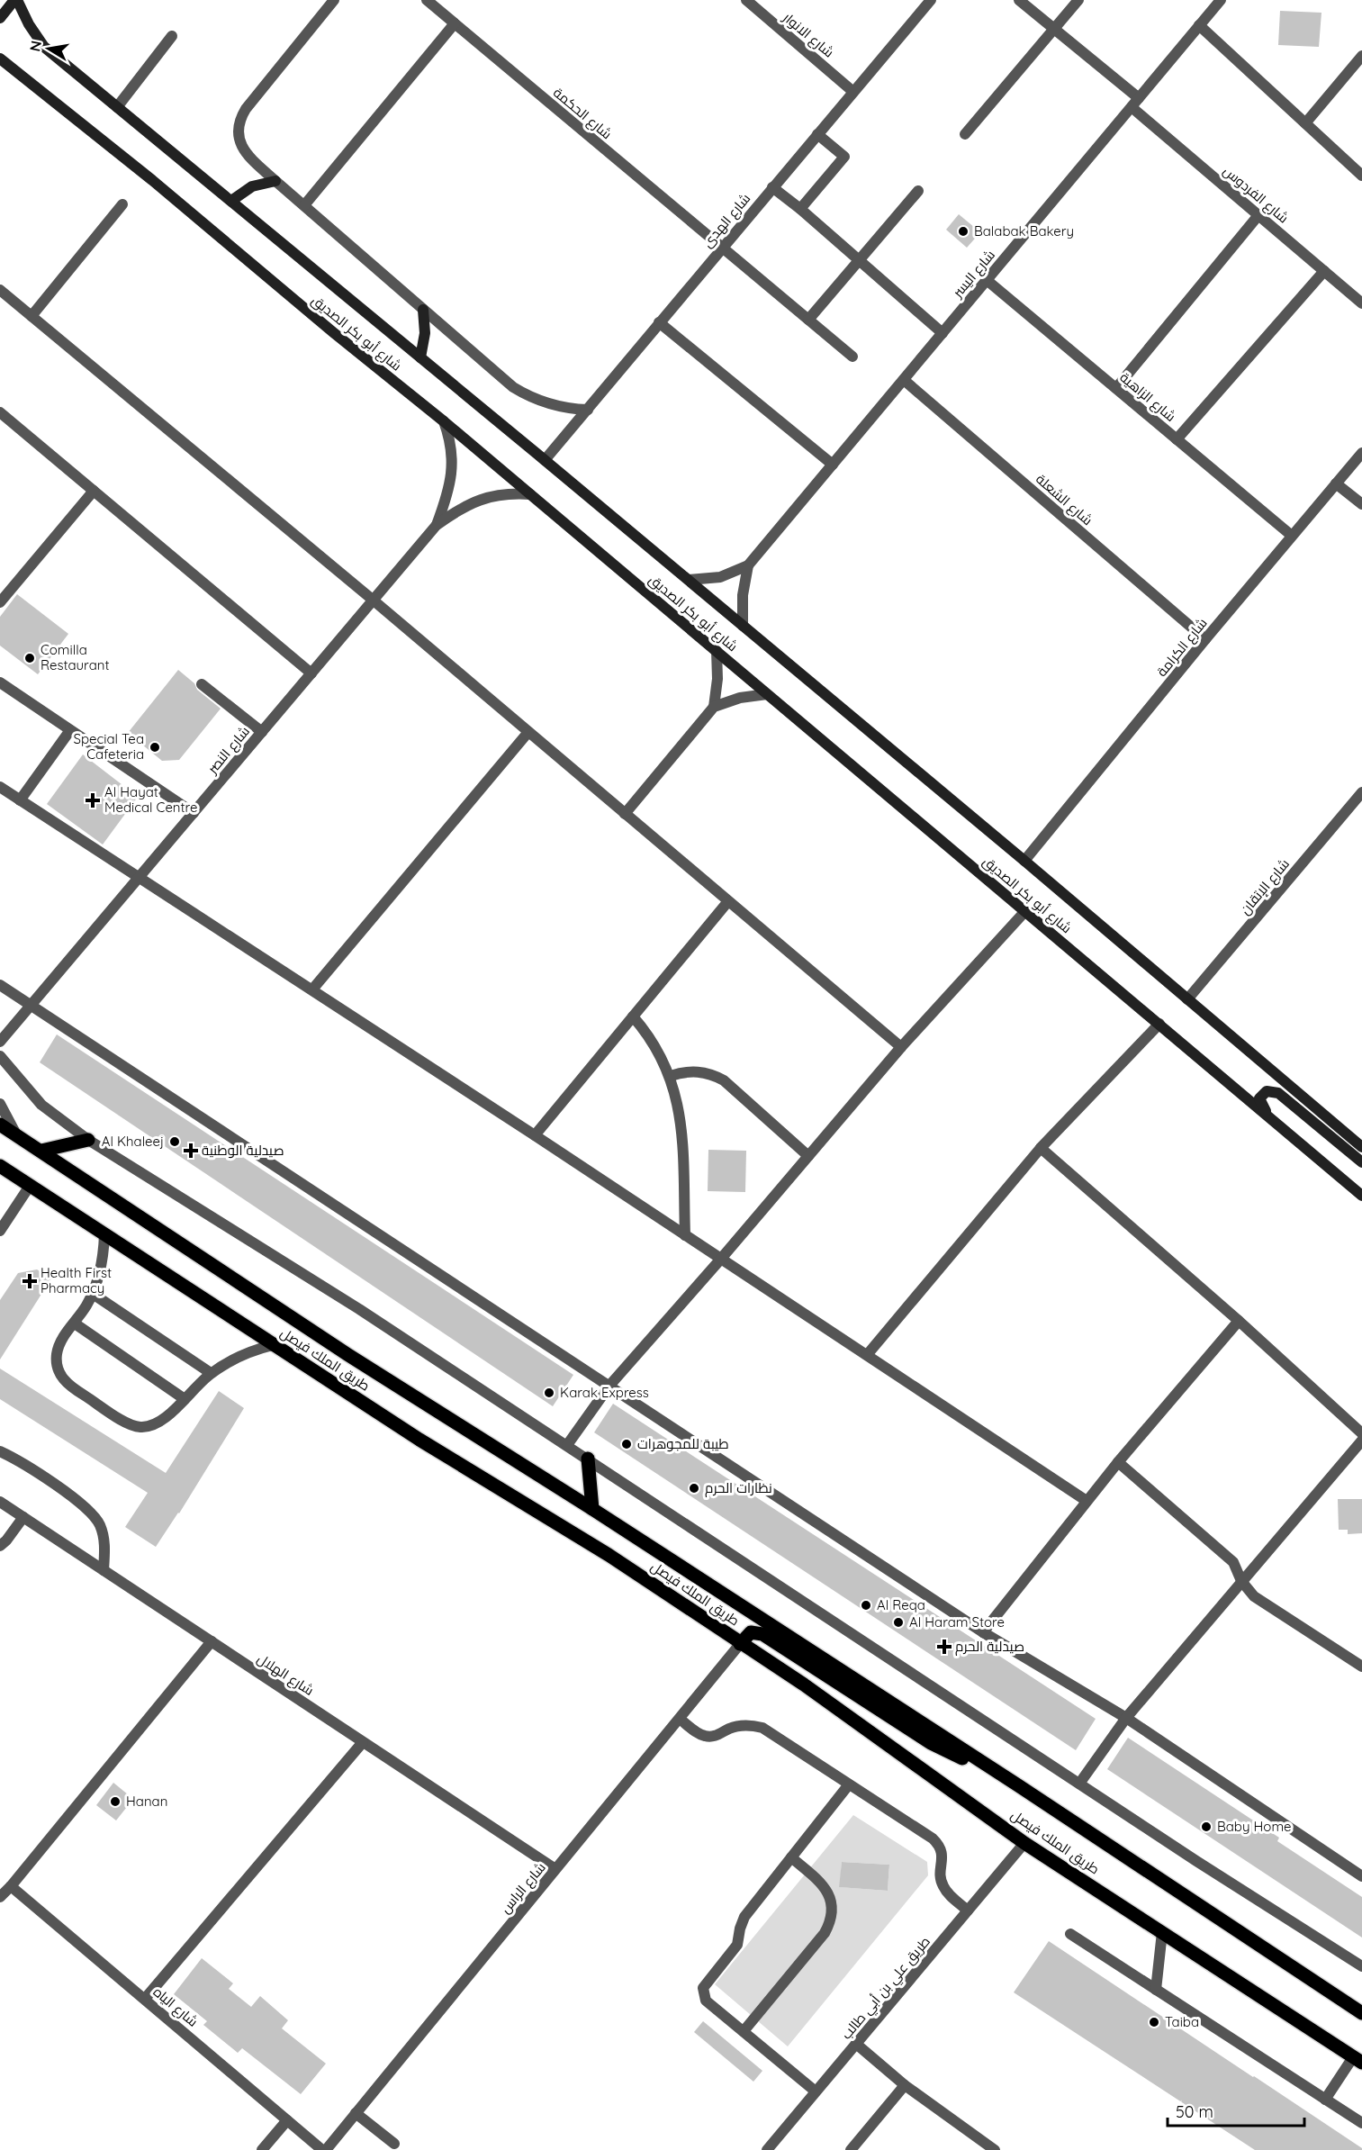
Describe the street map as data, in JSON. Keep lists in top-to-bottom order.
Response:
{
  "streets": {
    "main road": ["طريق الملك فيصل"],
    "street": [
      "شارع الانوار",
      "شارع الحكمة",
      "شارع الفردوس",
      "شارع الهدى",
      "شارع اليسر",
      "شارع أبو بكر الصديق",
      "شارع الزاهية",
      "شارع الشعلة",
      "شارع الكرامة",
      "شارع النصر",
      "شارع الإتقان",
      "شارع الهلال",
      "شارع الراس",
      "طريق علي بن أبي طالب",
      "شارع الياه"
    ]
  },
  "crossings": [
    ["شارع الانوار", "شارع الهدى"],
    ["شارع الحكمة", "شارع الهدى"],
    ["شارع الفردوس", "شارع اليسر"],
    ["شارع الهدى", "شارع أبو بكر الصديق"],
    ["شارع اليسر", "شارع أبو بكر الصديق"],
    ["شارع اليسر", "شارع الزاهية"],
    ["شارع اليسر", "شارع الشعلة"],
    ["شارع أبو بكر الصديق", "شارع الكرامة"],
    ["شارع أبو بكر الصديق", "شارع النصر"],
    ["شارع أبو بكر الصديق", "شارع الإتقان"],
    ["شارع الزاهية", "شارع الكرامة"],
    ["شارع الشعلة", "شارع الكرامة"],
    ["طريق الملك فيصل", "شارع الراس"],
    ["طريق الملك فيصل", "طريق علي بن أبي طالب"],
    ["شارع الهلال", "شارع الراس"]
  ],
  "places": {
    "other": [
      "Balabak Bakery",
      "Comilla Restaurant",
      "Special Tea Cafeteria",
      "Al Khaleej",
      "Karak Express",
      "طيبة للمجوهرات",
      "نظارات الحرم",
      "Al Reqa",
      "Al Haram Store",
      "Hanan",
      "Baby Home",
      "Taiba"
    ],
    "health": [
      "Al Hayat Medical Centre",
      "صيدلية الوطنية",
      "Health First Pharmacy",
      "صيدلية الحرم"
    ]
  },
  "scale_bar": "50 m",
  "north": "left"
}
